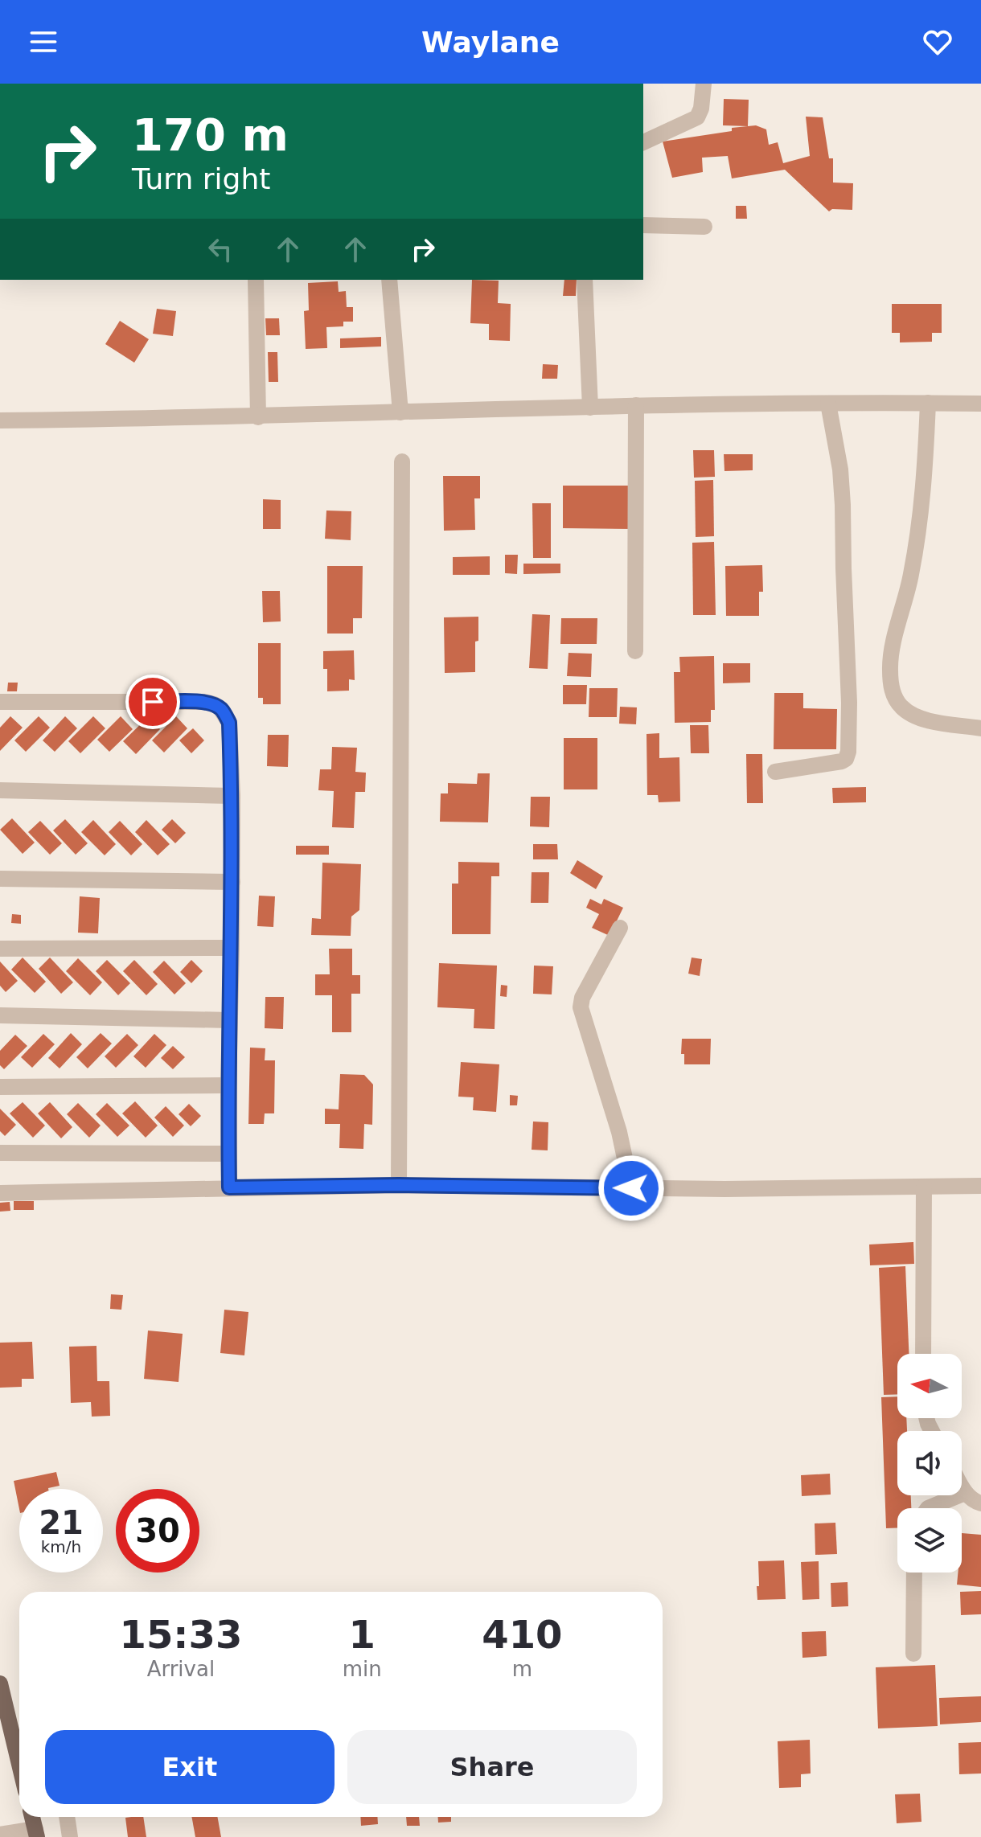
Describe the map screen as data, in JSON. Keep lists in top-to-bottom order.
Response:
{
  "north": "left",
  "page": {
    "header": "Waylane",
    "turn": ["170 m", "Turn right"],
    "speed": "21 km/h",
    "limit": "30",
    "eta": [
      "15:33",
      "Arrival",
      "1",
      "min",
      "410",
      "m"
    ],
    "buttons": ["Exit", "Share"]
  }
}
